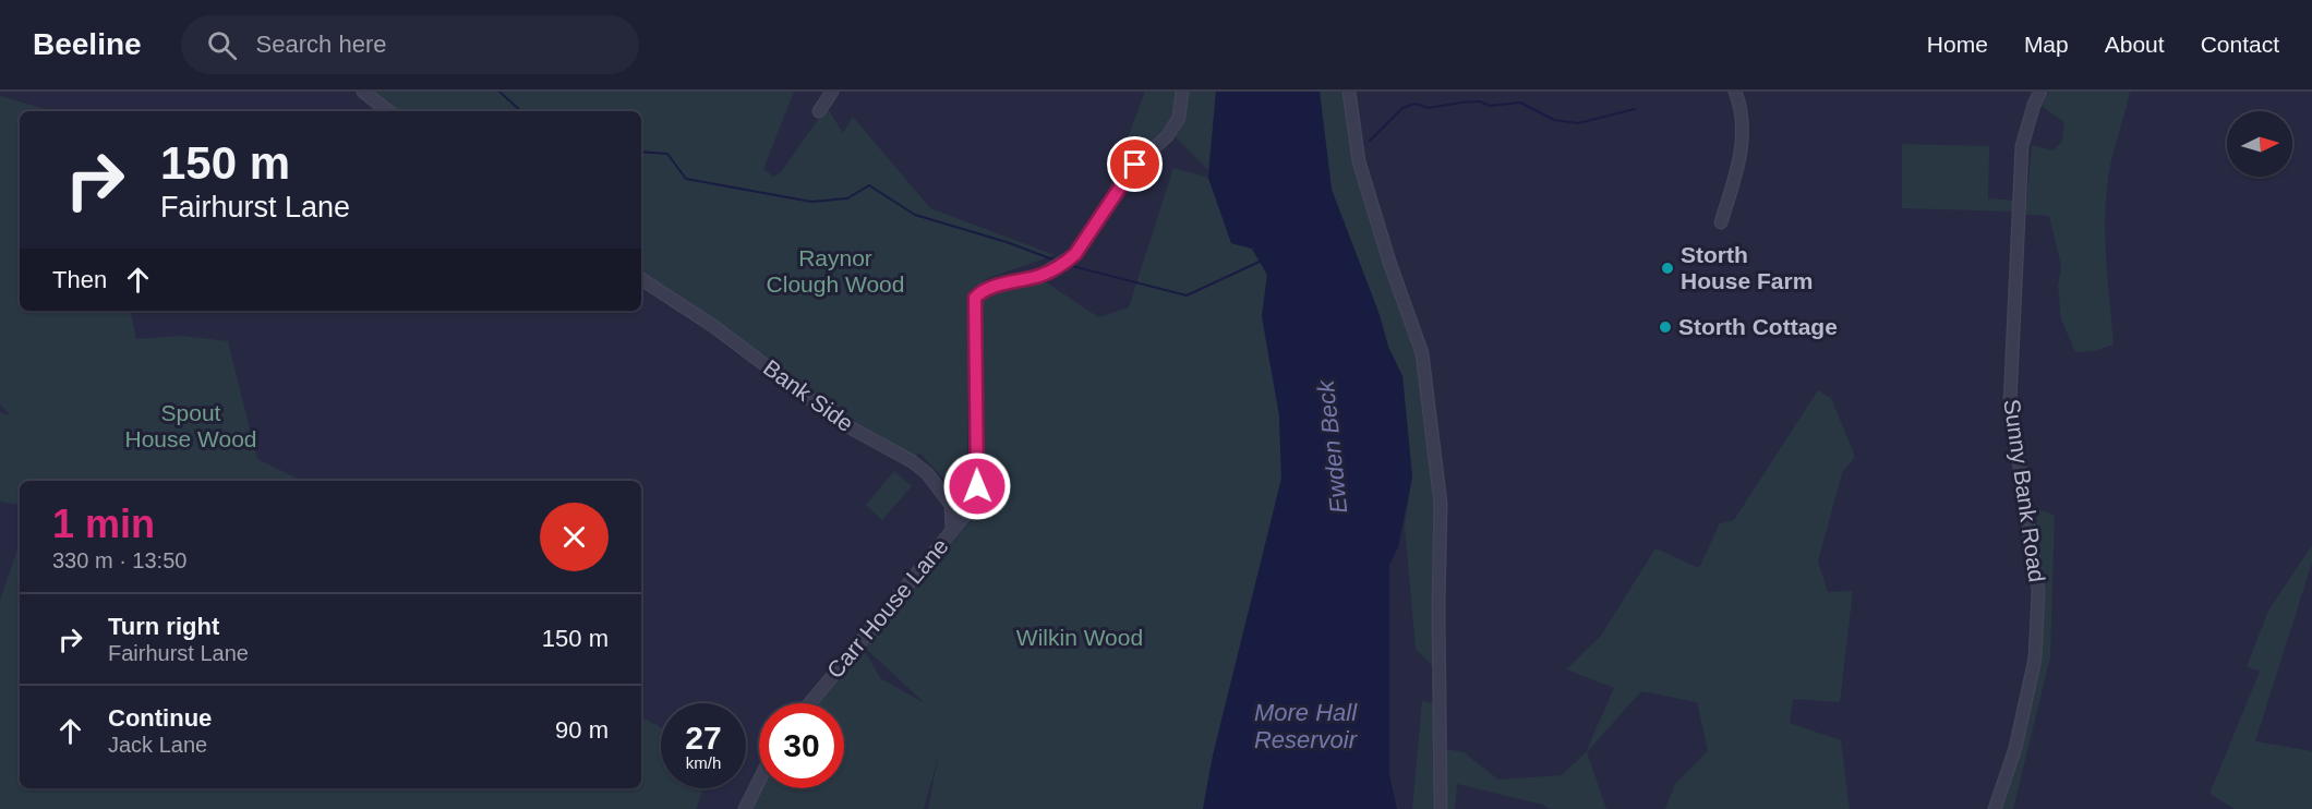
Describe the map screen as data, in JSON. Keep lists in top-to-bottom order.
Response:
{
  "streets": {
    "street": ["Bank Side", "Sunny Bank Road", "Carr House Lane"]
  },
  "crossings": [
    ["Bank Side", "Carr House Lane"]
  ],
  "water": ["Ewden Beck", "More Hall Reservoir"],
  "parks": ["Raynor Clough Wood", "Spout House Wood", "Wilkin Wood"],
  "places": ["Storth House Farm", "Storth Cottage"],
  "north": "right",
  "page": {
    "header": "Beeline",
    "search": "Search here",
    "nav": [
      "Home",
      "Map",
      "About",
      "Contact"
    ],
    "turn": ["150 m", "Fairhurst Lane"],
    "then": "Then",
    "heading": ["1 min", "330 m · 13:50"],
    "list": [
      {
        "name": "Turn right",
        "note": "Fairhurst Lane",
        "value": "150 m"
      },
      {
        "name": "Continue",
        "note": "Jack Lane",
        "value": "90 m"
      }
    ],
    "speed": "27 km/h",
    "limit": "30"
  }
}
